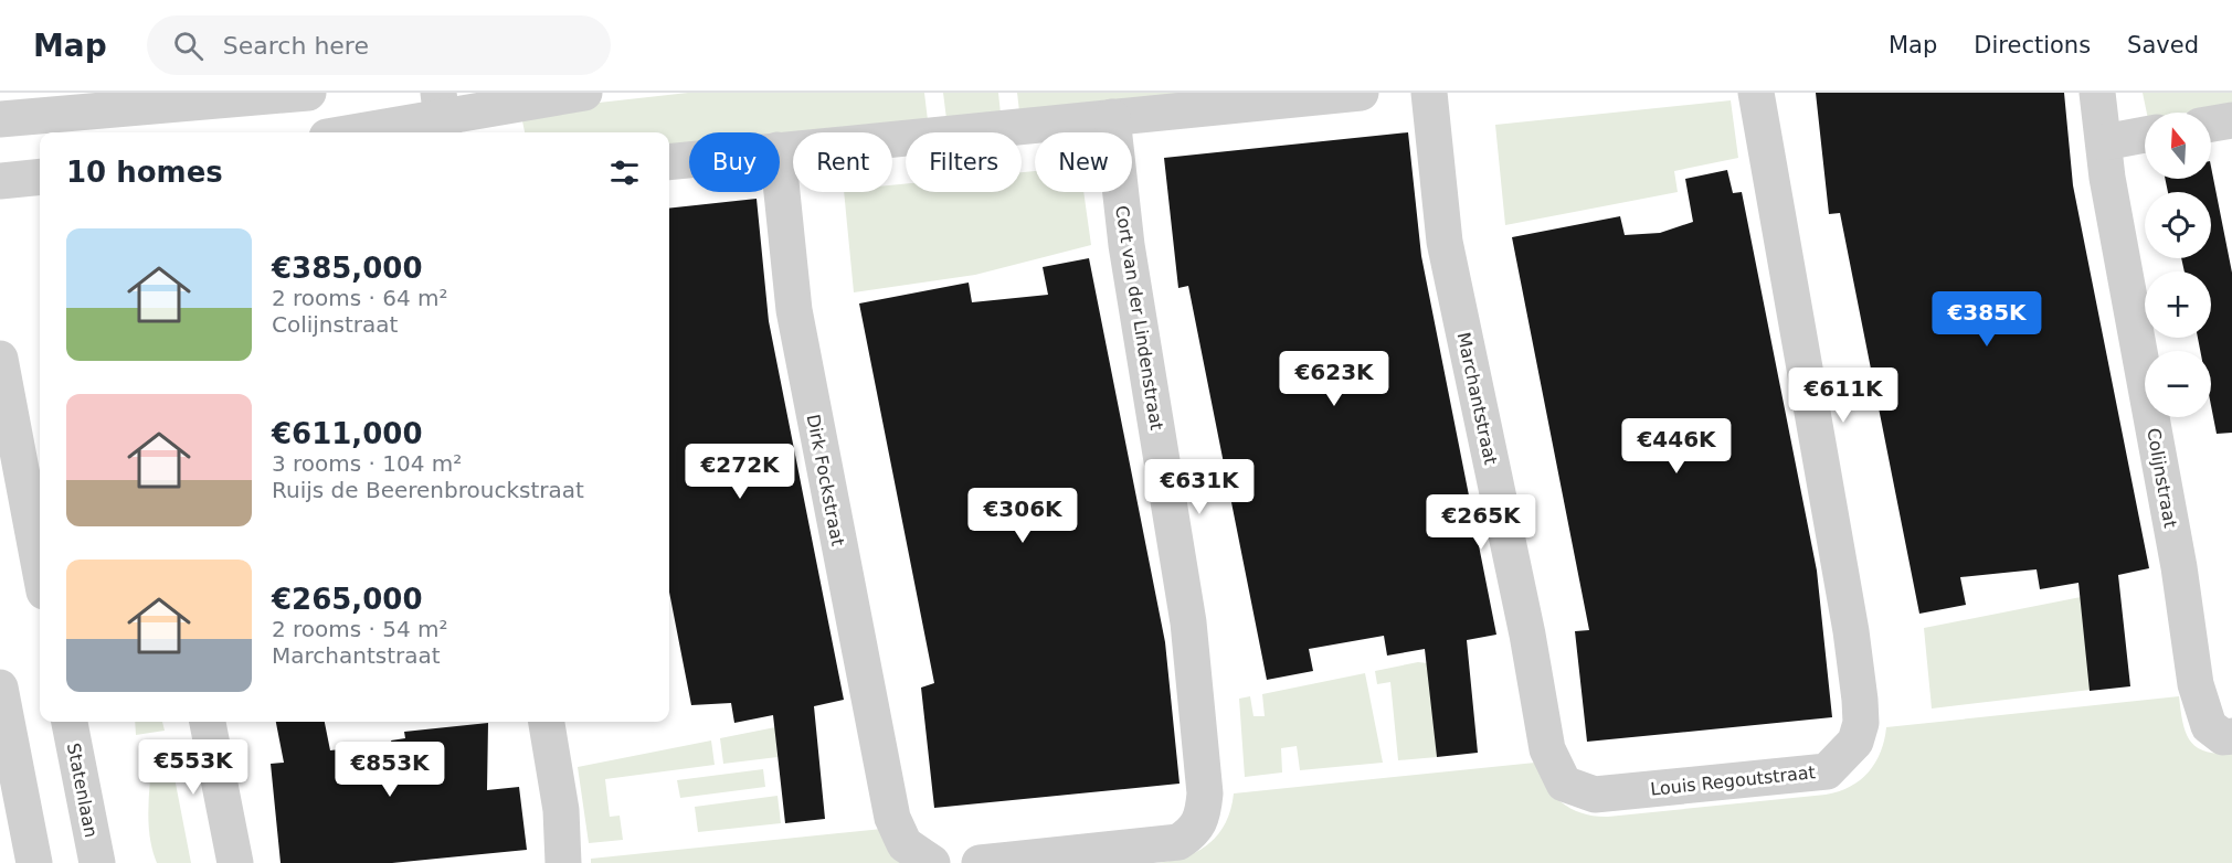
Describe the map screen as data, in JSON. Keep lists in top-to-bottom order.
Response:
{
  "streets": {
    "street": [
      "Cort van der Lindenstraat",
      "Marchantstraat",
      "Colijnstraat",
      "Dirk Fockstraat",
      "Louis Regoutstraat",
      "Statenlaan"
    ]
  },
  "crossings": [
    ["Marchantstraat", "Louis Regoutstraat"]
  ],
  "north": "top",
  "page": {
    "header": "Map",
    "search": "Search here",
    "nav": ["Map", "Directions", "Saved"],
    "map_buttons": ["+", "−"],
    "chip": [
      "Buy",
      "Rent",
      "Filters",
      "New"
    ],
    "heading": "10 homes",
    "list": [
      {
        "name": "€385,000",
        "note": "2 rooms · 64 m² · Colijnstraat"
      },
      {
        "name": "€611,000",
        "note": "3 rooms · 104 m² · Ruijs de Beerenbrouckstraat"
      },
      {
        "name": "€265,000",
        "note": "2 rooms · 54 m² · Marchantstraat"
      }
    ],
    "price": [
      "€385K",
      "€623K",
      "€611K",
      "€446K",
      "€272K",
      "€631K",
      "€306K",
      "€265K",
      "€553K",
      "€853K"
    ]
  }
}
